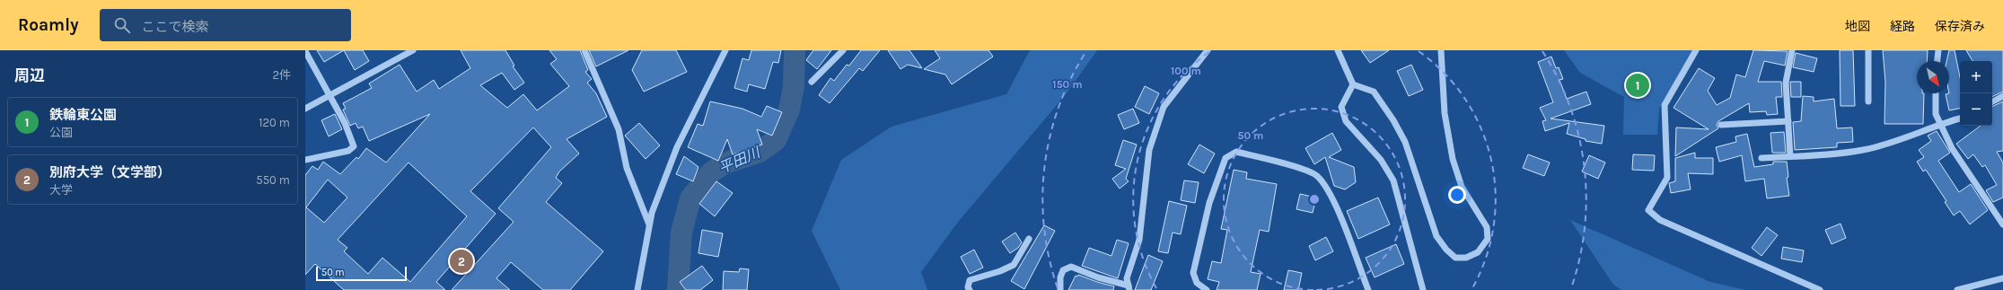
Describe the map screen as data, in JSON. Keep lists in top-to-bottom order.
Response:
{
  "water": ["平田川"],
  "scale_bar": "50 m",
  "north": "bottom right",
  "page": {
    "header": "Roamly",
    "search": "ここで検索",
    "nav": ["地図", "経路", "保存済み"],
    "heading": ["周辺", "2件"],
    "map_buttons": ["+", "−"],
    "pins": ["1", "2"],
    "list": [
      {
        "mark": "1",
        "name": "鉄輪東公園",
        "note": "公園",
        "value": "120 m"
      },
      {
        "mark": "2",
        "name": "別府大学（文学部）",
        "note": "大学",
        "value": "550 m"
      }
    ],
    "scale": "50 m"
  },
  "rings": ["100 m", "150 m", "50 m"]
}
